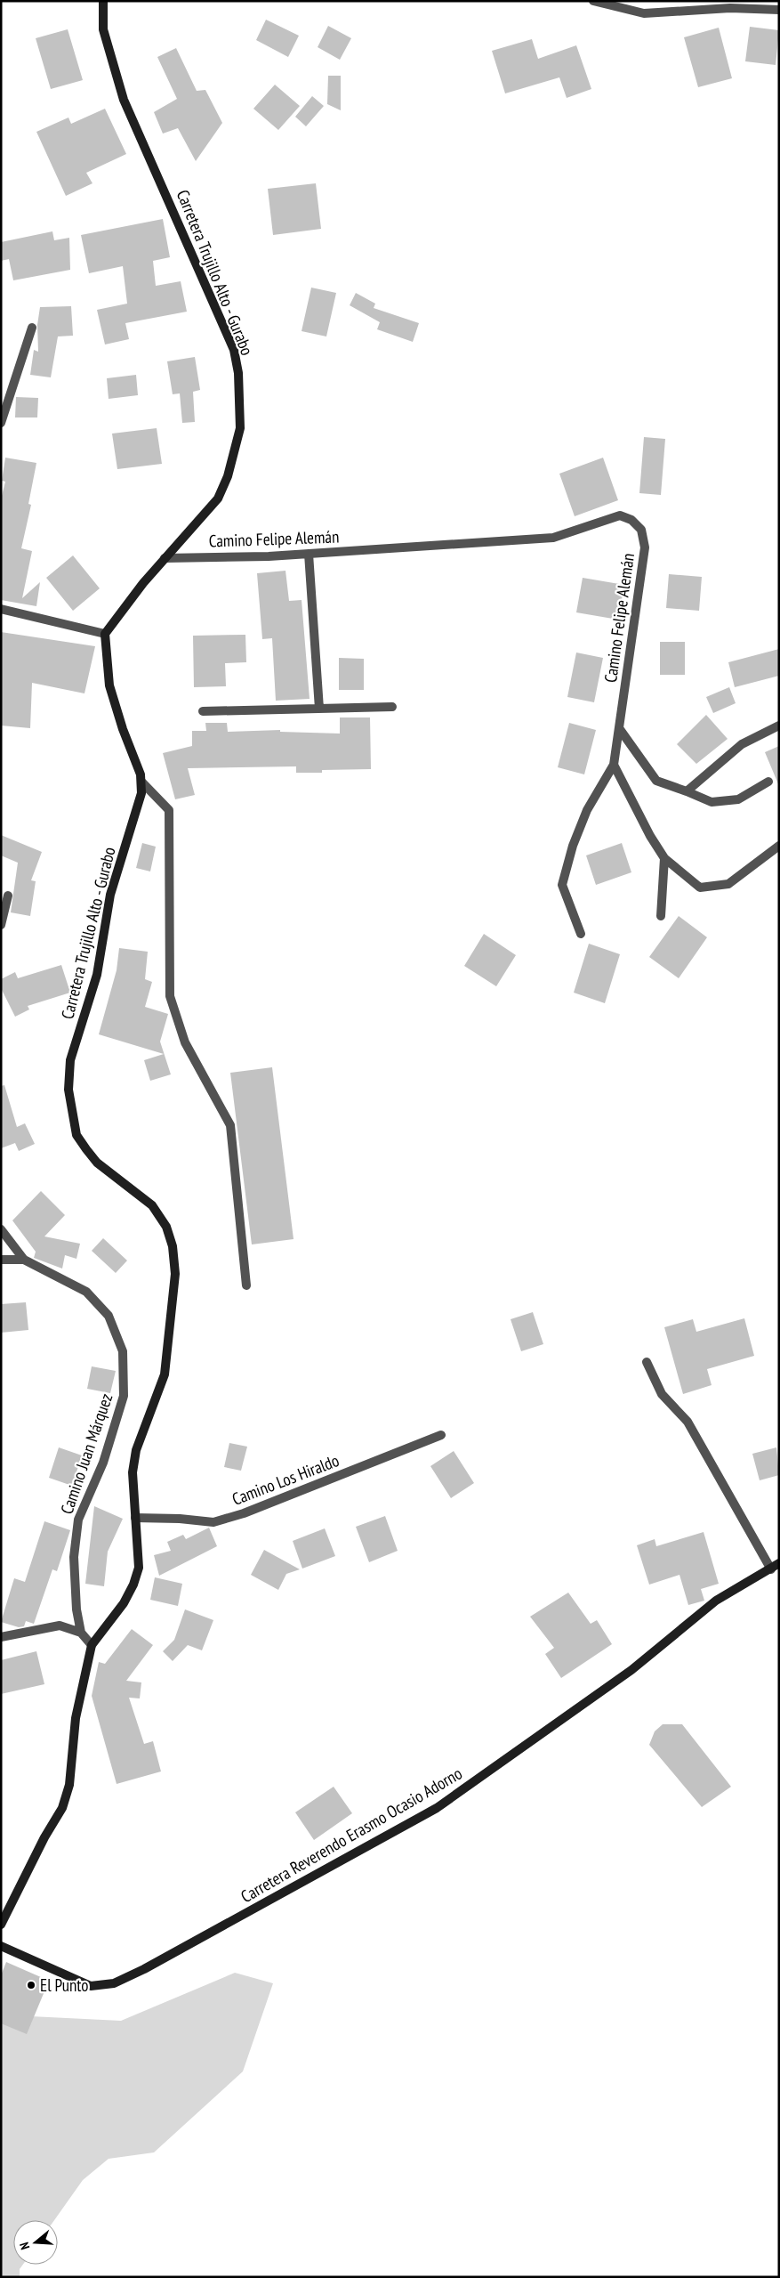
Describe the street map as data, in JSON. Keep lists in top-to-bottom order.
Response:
{
  "streets": {
    "main road": ["Carretera Trujillo Alto - Gurabo", "Carretera Reverendo Erasmo Ocasio Adorno"],
    "street": ["Camino Felipe Alemán", "Camino Juan Márquez", "Camino Los Hiraldo"]
  },
  "crossings": [
    ["Carretera Trujillo Alto - Gurabo", "Camino Felipe Alemán"],
    ["Carretera Trujillo Alto - Gurabo", "Camino Juan Márquez"],
    ["Carretera Trujillo Alto - Gurabo", "Camino Los Hiraldo"]
  ],
  "places": ["El Punto"],
  "north": "left"
}
